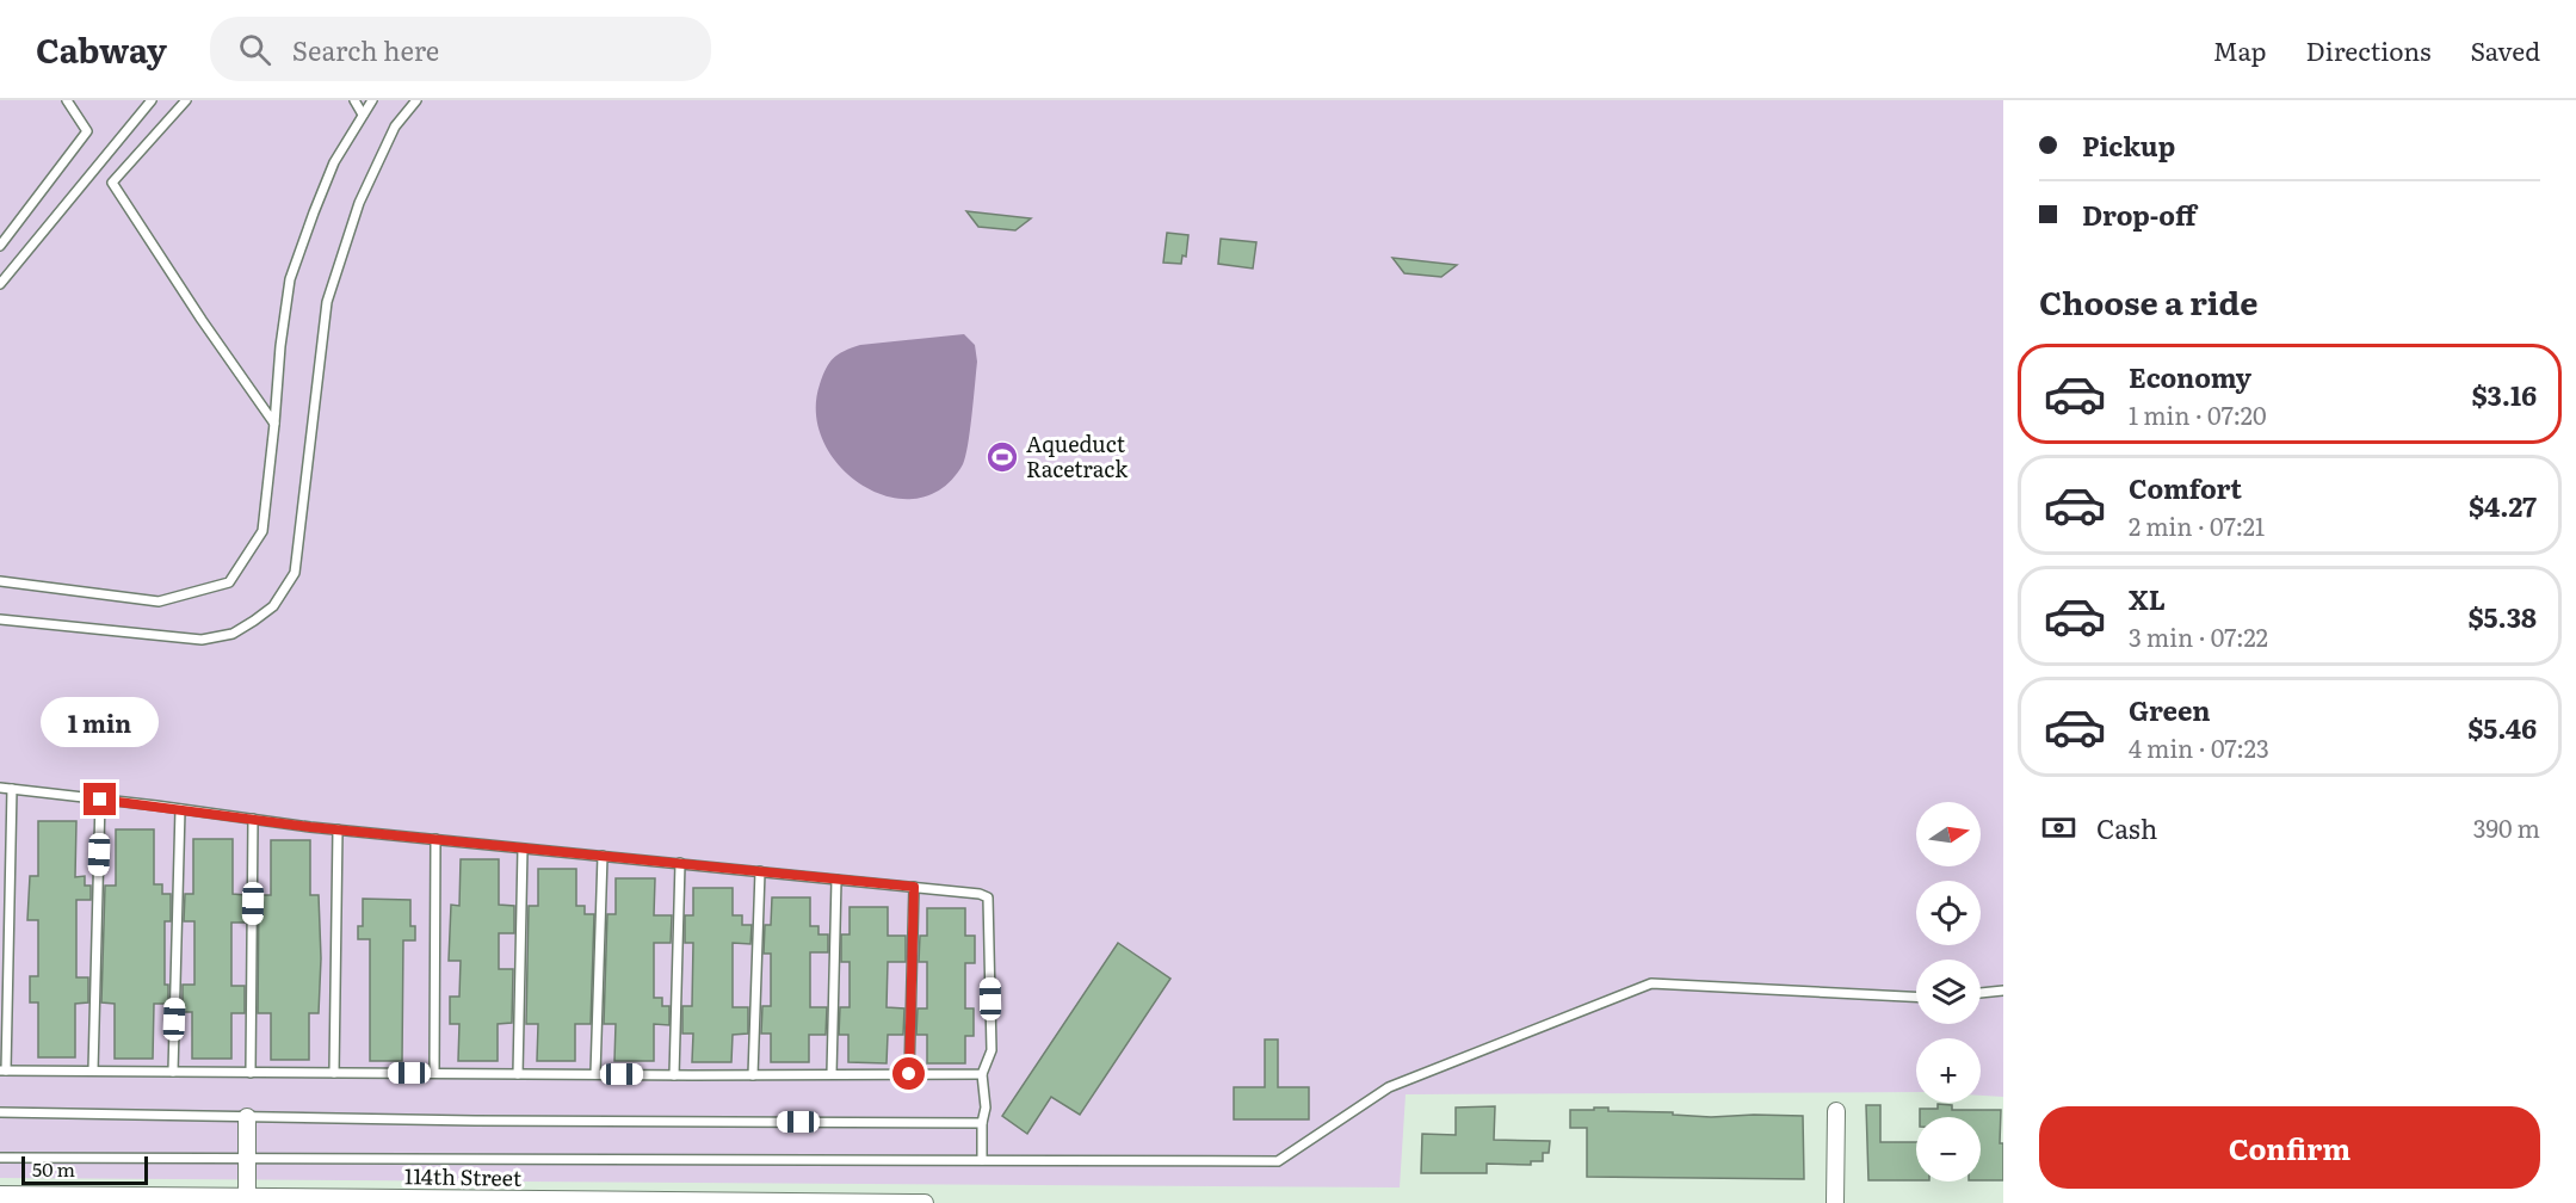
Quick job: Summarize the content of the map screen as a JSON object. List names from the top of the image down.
{
  "streets": {
    "street": ["114th Street"]
  },
  "places": {
    "sports": ["Aqueduct Racetrack"]
  },
  "scale_bar": "50 m",
  "north": "right",
  "page": {
    "header": "Cabway",
    "search": "Search here",
    "nav": ["Map", "Directions", "Saved"],
    "banner": ["Pickup", "Drop-off"],
    "heading": "Choose a ride",
    "list": [
      {
        "name": "Economy",
        "note": "1 min · 07:20",
        "value": "$3.16"
      },
      {
        "name": "Comfort",
        "note": "2 min · 07:21",
        "value": "$4.27"
      },
      {
        "name": "XL",
        "note": "3 min · 07:22",
        "value": "$5.38"
      },
      {
        "name": "Green",
        "note": "4 min · 07:23",
        "value": "$5.46"
      }
    ],
    "bubble": "1 min",
    "pay": ["Cash", "390 m"],
    "map_buttons": ["+", "−"],
    "buttons": "Confirm",
    "scale": "50 m"
  }
}
